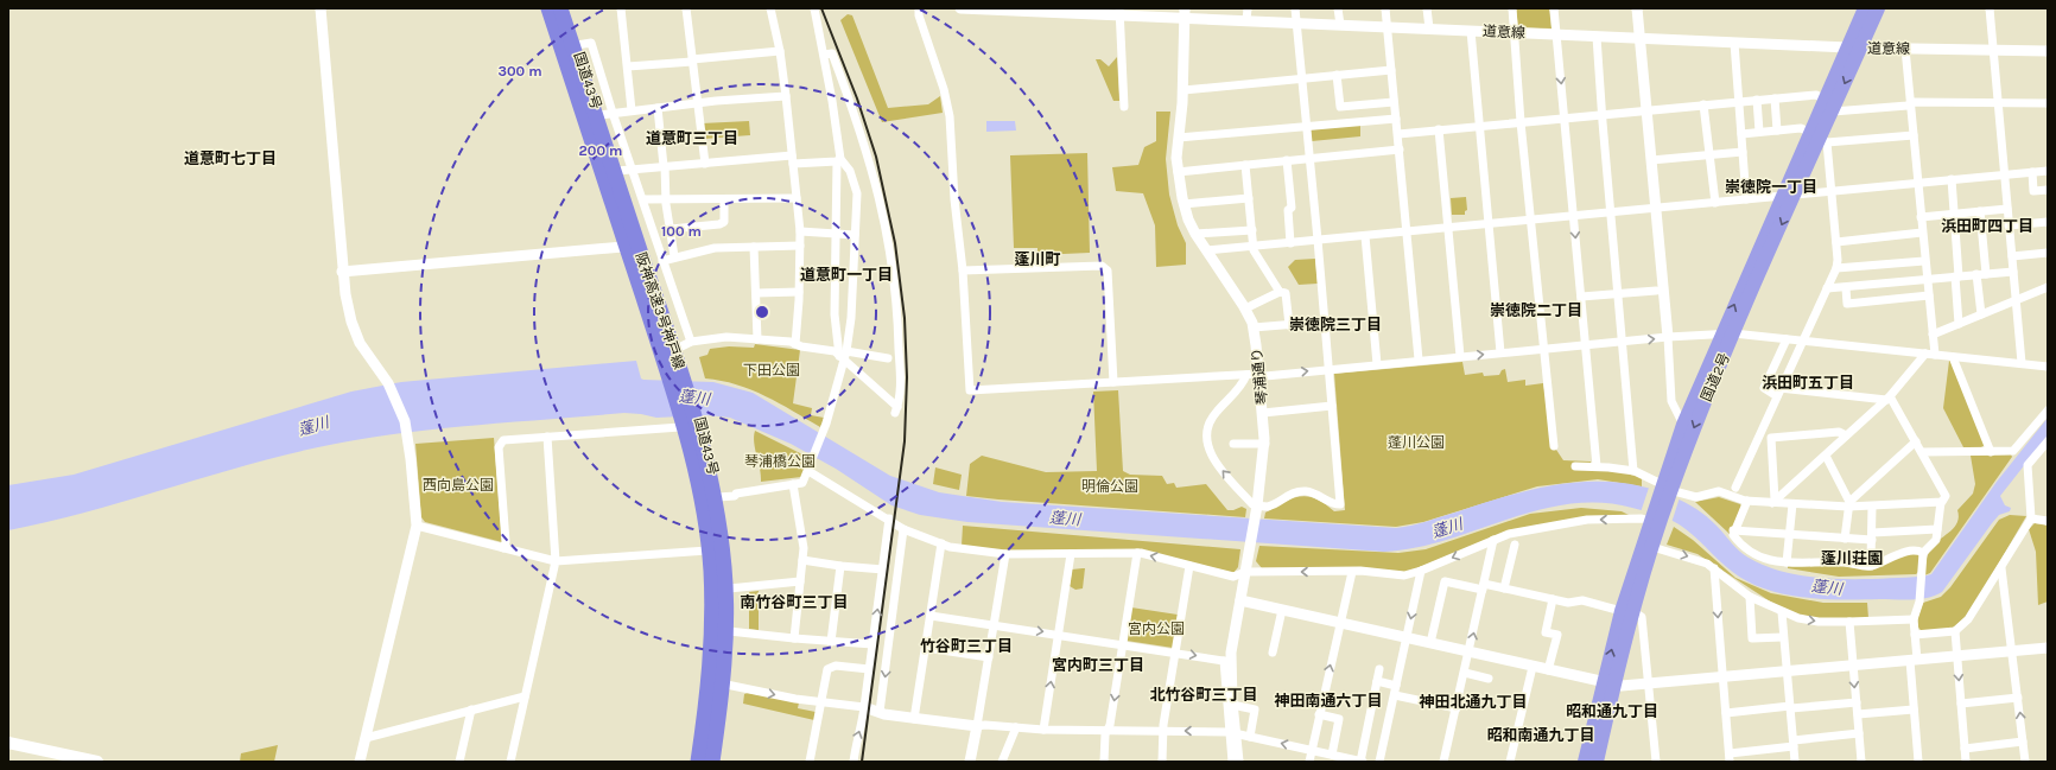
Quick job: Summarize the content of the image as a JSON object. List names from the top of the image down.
{
  "streets": {
    "highway": ["国道43号", "阪神高速3号神戸線", "国道2号"],
    "street": ["道意線", "琴浦通り"]
  },
  "crossings": [
    ["道意線", "琴浦通り"],
    ["道意線", "国道2号"],
    ["国道43号", "阪神高速3号神戸線"]
  ],
  "districts": [
    "道意町三丁目",
    "道意町七丁目",
    "崇徳院一丁目",
    "浜田町四丁目",
    "蓬川町",
    "道意町一丁目",
    "崇徳院二丁目",
    "崇徳院三丁目",
    "浜田町五丁目",
    "蓬川荘園",
    "南竹谷町三丁目",
    "竹谷町三丁目",
    "宮内町三丁目",
    "北竹谷町三丁目",
    "神田南通六丁目",
    "神田北通九丁目",
    "昭和通九丁目",
    "昭和南通九丁目"
  ],
  "water": ["蓬川"],
  "parks": [
    "下田公園",
    "蓬川公園",
    "琴浦橋公園",
    "西向島公園",
    "明倫公園",
    "宮内公園"
  ],
  "rings": ["300 m", "200 m", "100 m"]
}
